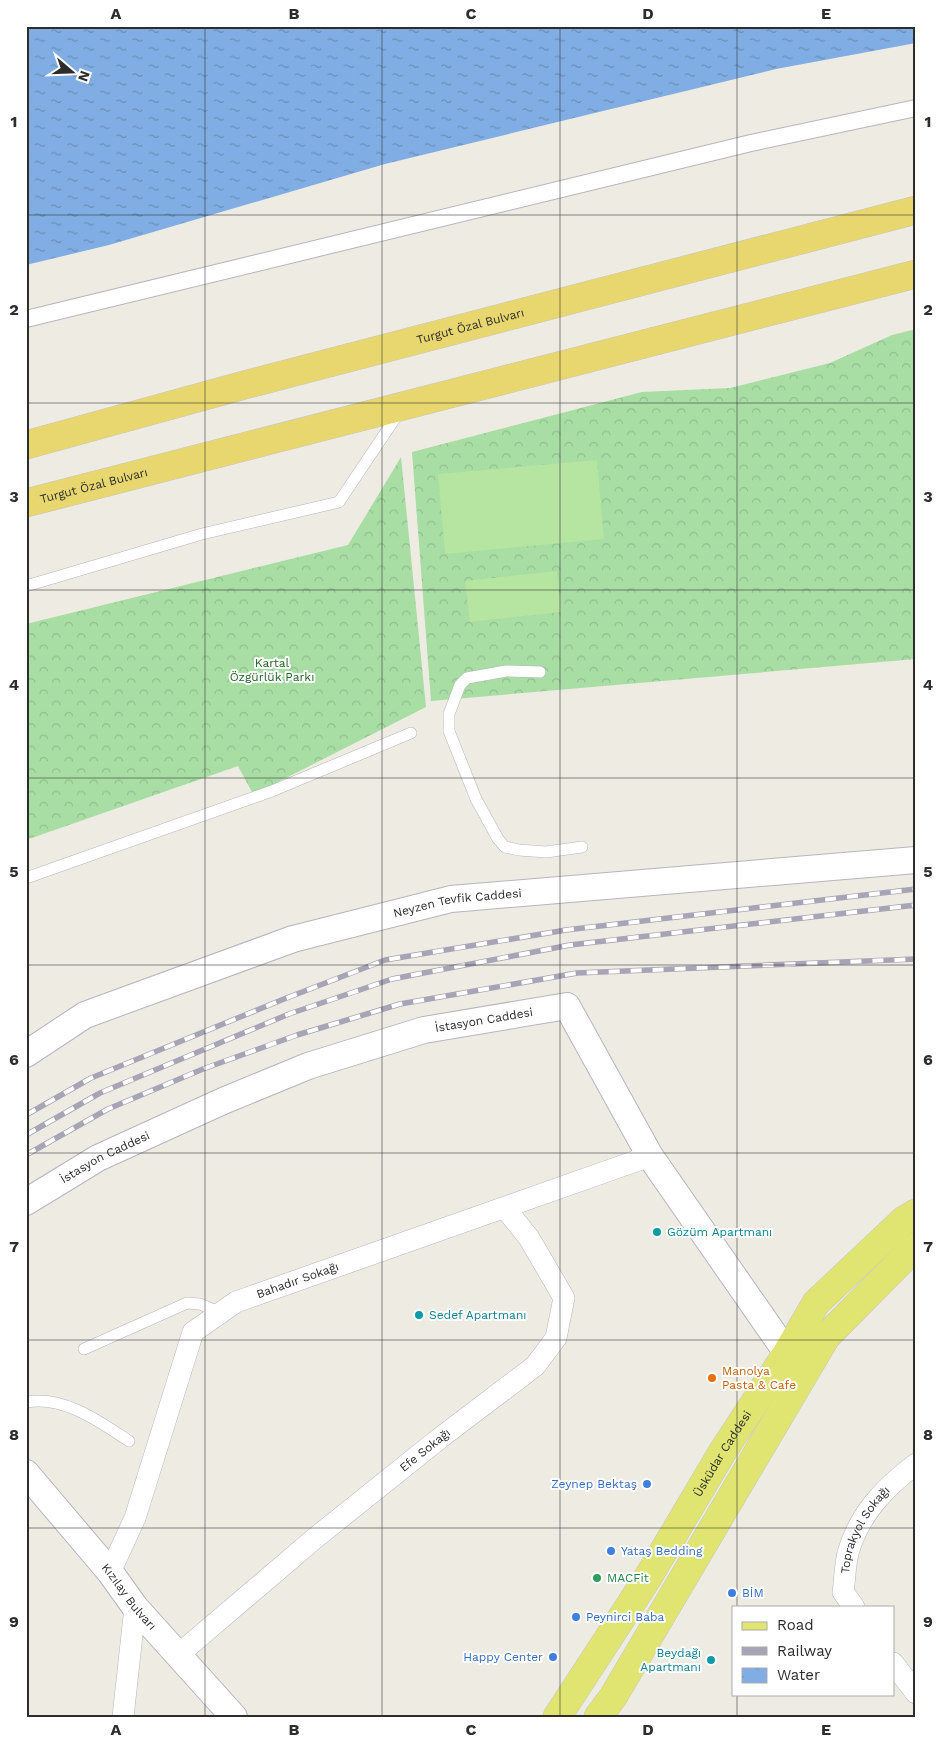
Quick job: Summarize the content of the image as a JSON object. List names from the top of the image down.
{
  "streets": {
    "highway": ["Turgut Özal Bulvarı"],
    "main road": ["Üsküdar Caddesi"],
    "street": [
      "Neyzen Tevfik Caddesi",
      "İstasyon Caddesi",
      "Bahadır Sokağı",
      "Efe Sokağı",
      "Toprakyol Sokağı",
      "Kızılay Bulvarı"
    ]
  },
  "crossings": [
    ["İstasyon Caddesi", "Bahadır Sokağı"],
    ["İstasyon Caddesi", "Üsküdar Caddesi"],
    ["Bahadır Sokağı", "Efe Sokağı"],
    ["Bahadır Sokağı", "Kızılay Bulvarı"],
    ["Efe Sokağı", "Kızılay Bulvarı"]
  ],
  "parks": ["Kartal Özgürlük Parkı"],
  "places": [
    "Gözüm Apartmanı",
    "Sedef Apartmanı",
    "Manolya Pasta & Cafe",
    "Zeynep Bektaş",
    "Yataş Bedding",
    "MACFit",
    "BİM",
    "Peynirci Baba",
    "Happy Center",
    "Beydağı Apartmanı"
  ],
  "legend": ["Road", "Railway", "Water"],
  "north": "right",
  "grid": {
    "columns": [
      "A",
      "B",
      "C",
      "D",
      "E"
    ],
    "rows": [
      "1",
      "2",
      "3",
      "4",
      "5",
      "6",
      "7",
      "8",
      "9"
    ]
  }
}
